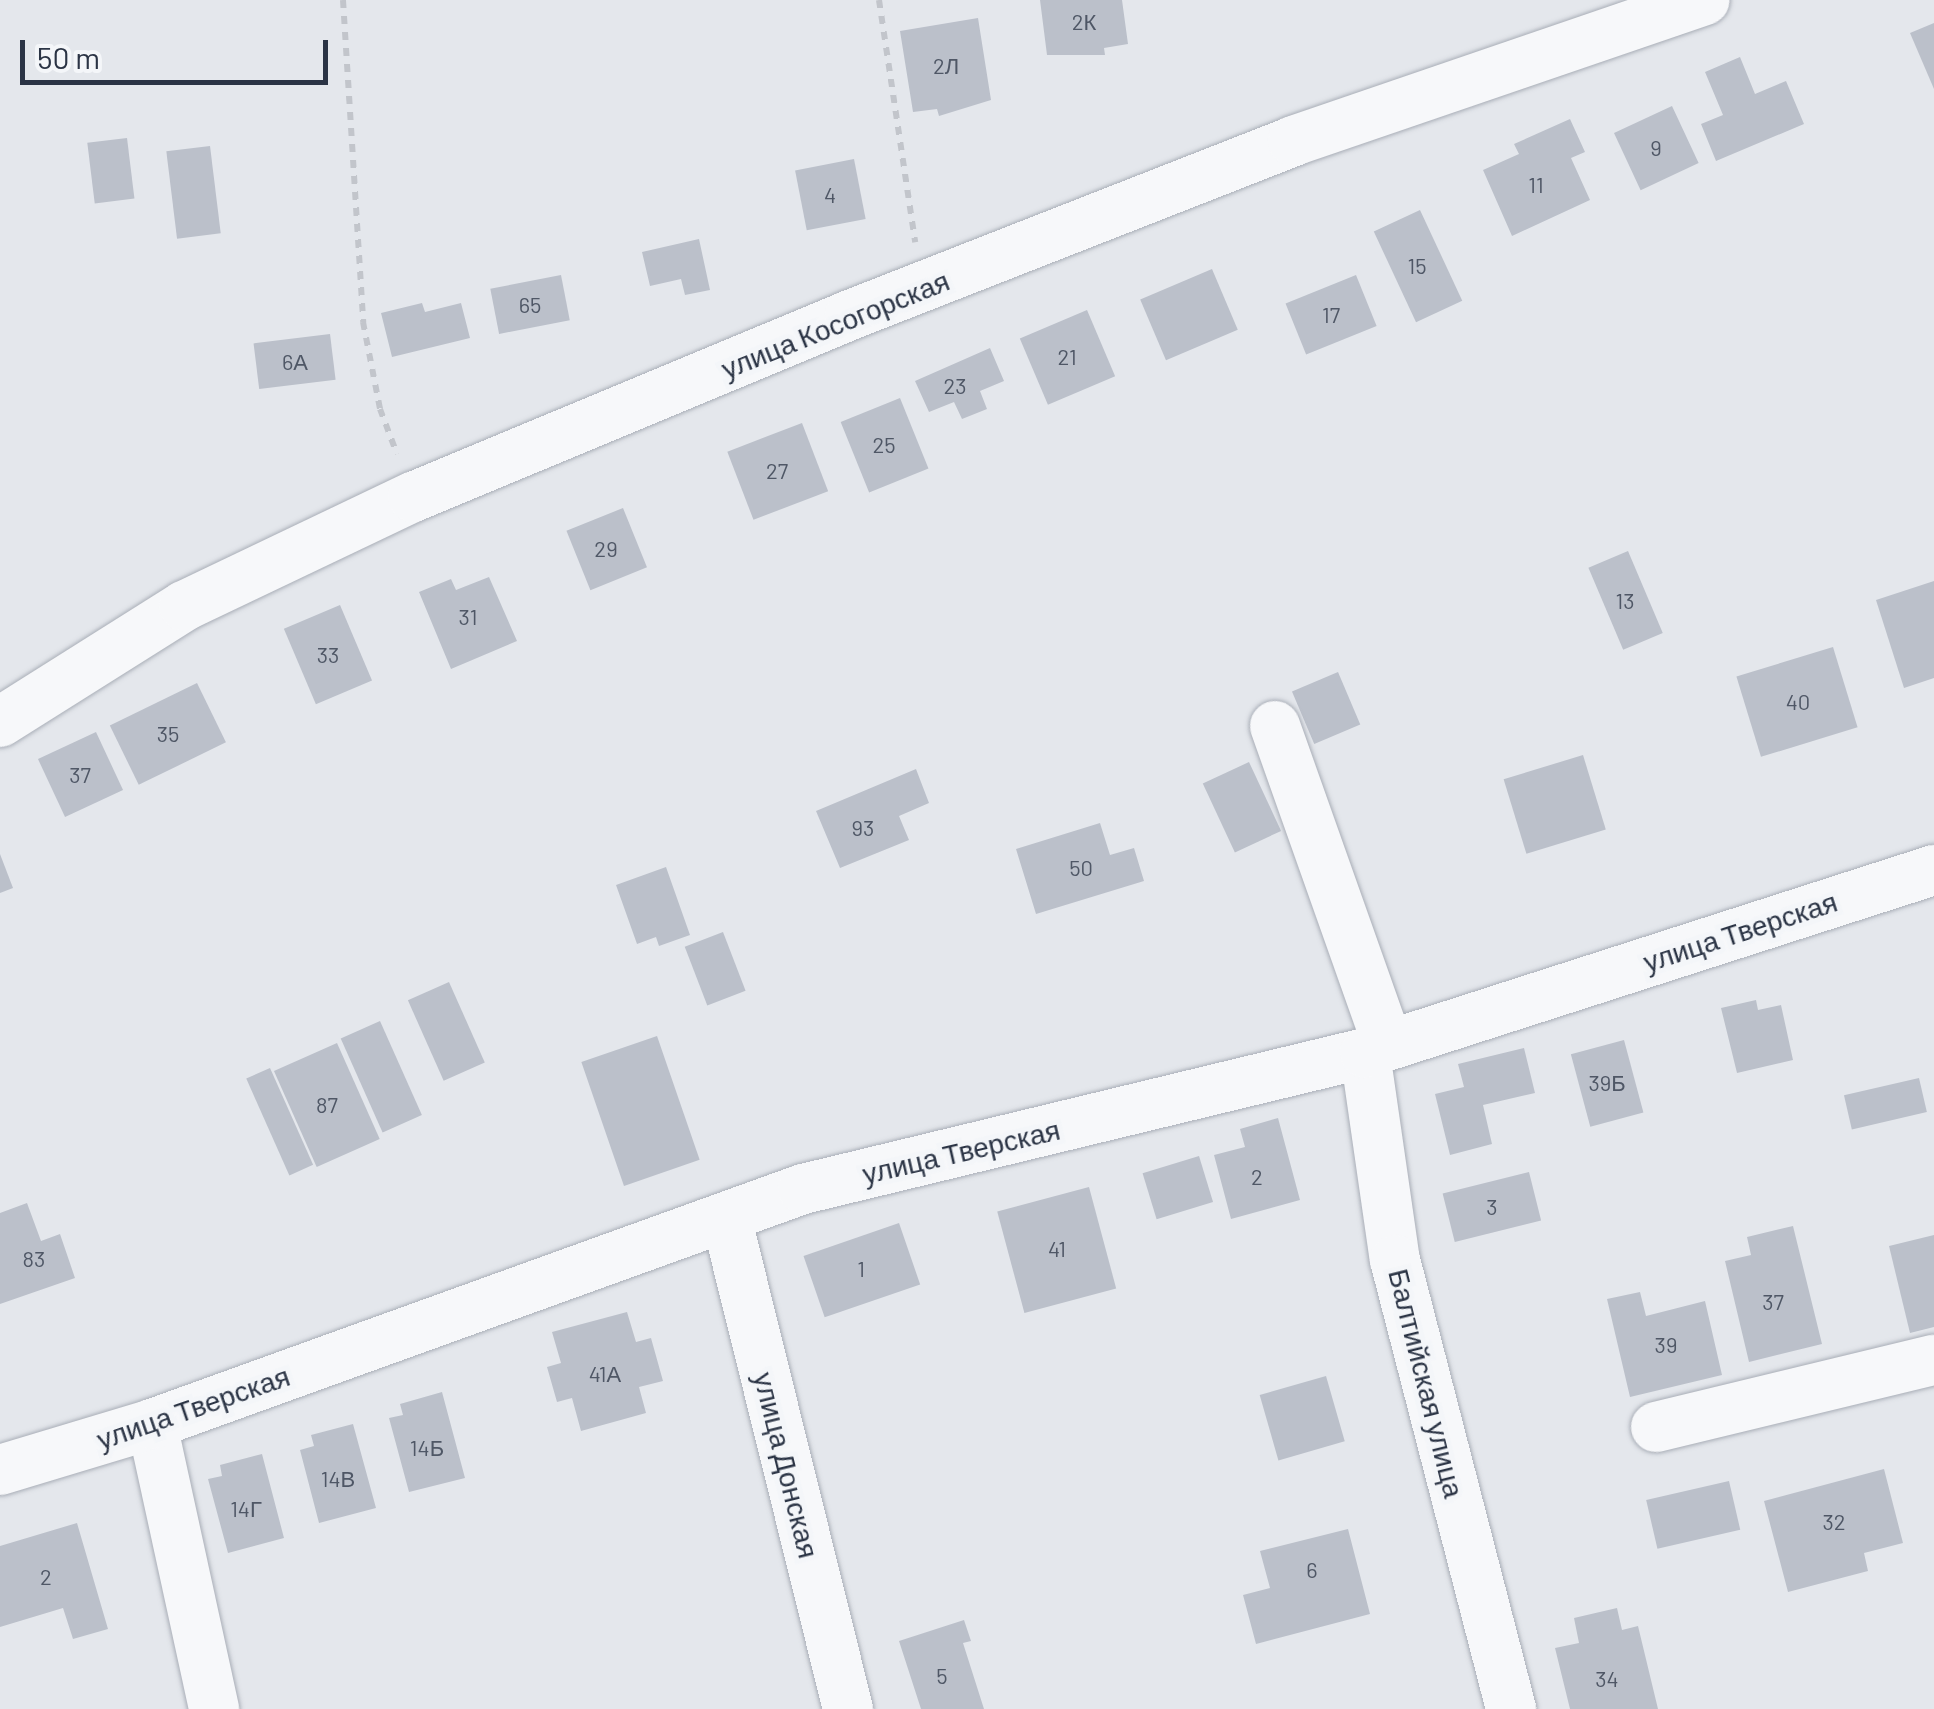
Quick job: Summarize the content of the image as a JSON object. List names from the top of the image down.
{
  "streets": {
    "street": [
      "улица Косогорская",
      "улица Тверская",
      "Балтийская улица",
      "улица Донская"
    ]
  },
  "crossings": [
    ["улица Тверская", "Балтийская улица"],
    ["улица Тверская", "улица Донская"]
  ],
  "house_numbers": [
    "2К",
    "2Л",
    "9",
    "11",
    "4",
    "15",
    "65",
    "17",
    "21",
    "6А",
    "23",
    "25",
    "27",
    "29",
    "13",
    "31",
    "33",
    "40",
    "35",
    "37",
    "93",
    "50",
    "39Б",
    "87",
    "2",
    "3",
    "41",
    "83",
    "1",
    "37",
    "39",
    "41А",
    "14Б",
    "14В",
    "14Г",
    "32",
    "6",
    "2",
    "5",
    "34"
  ],
  "scale_bar": "50 m"
}
